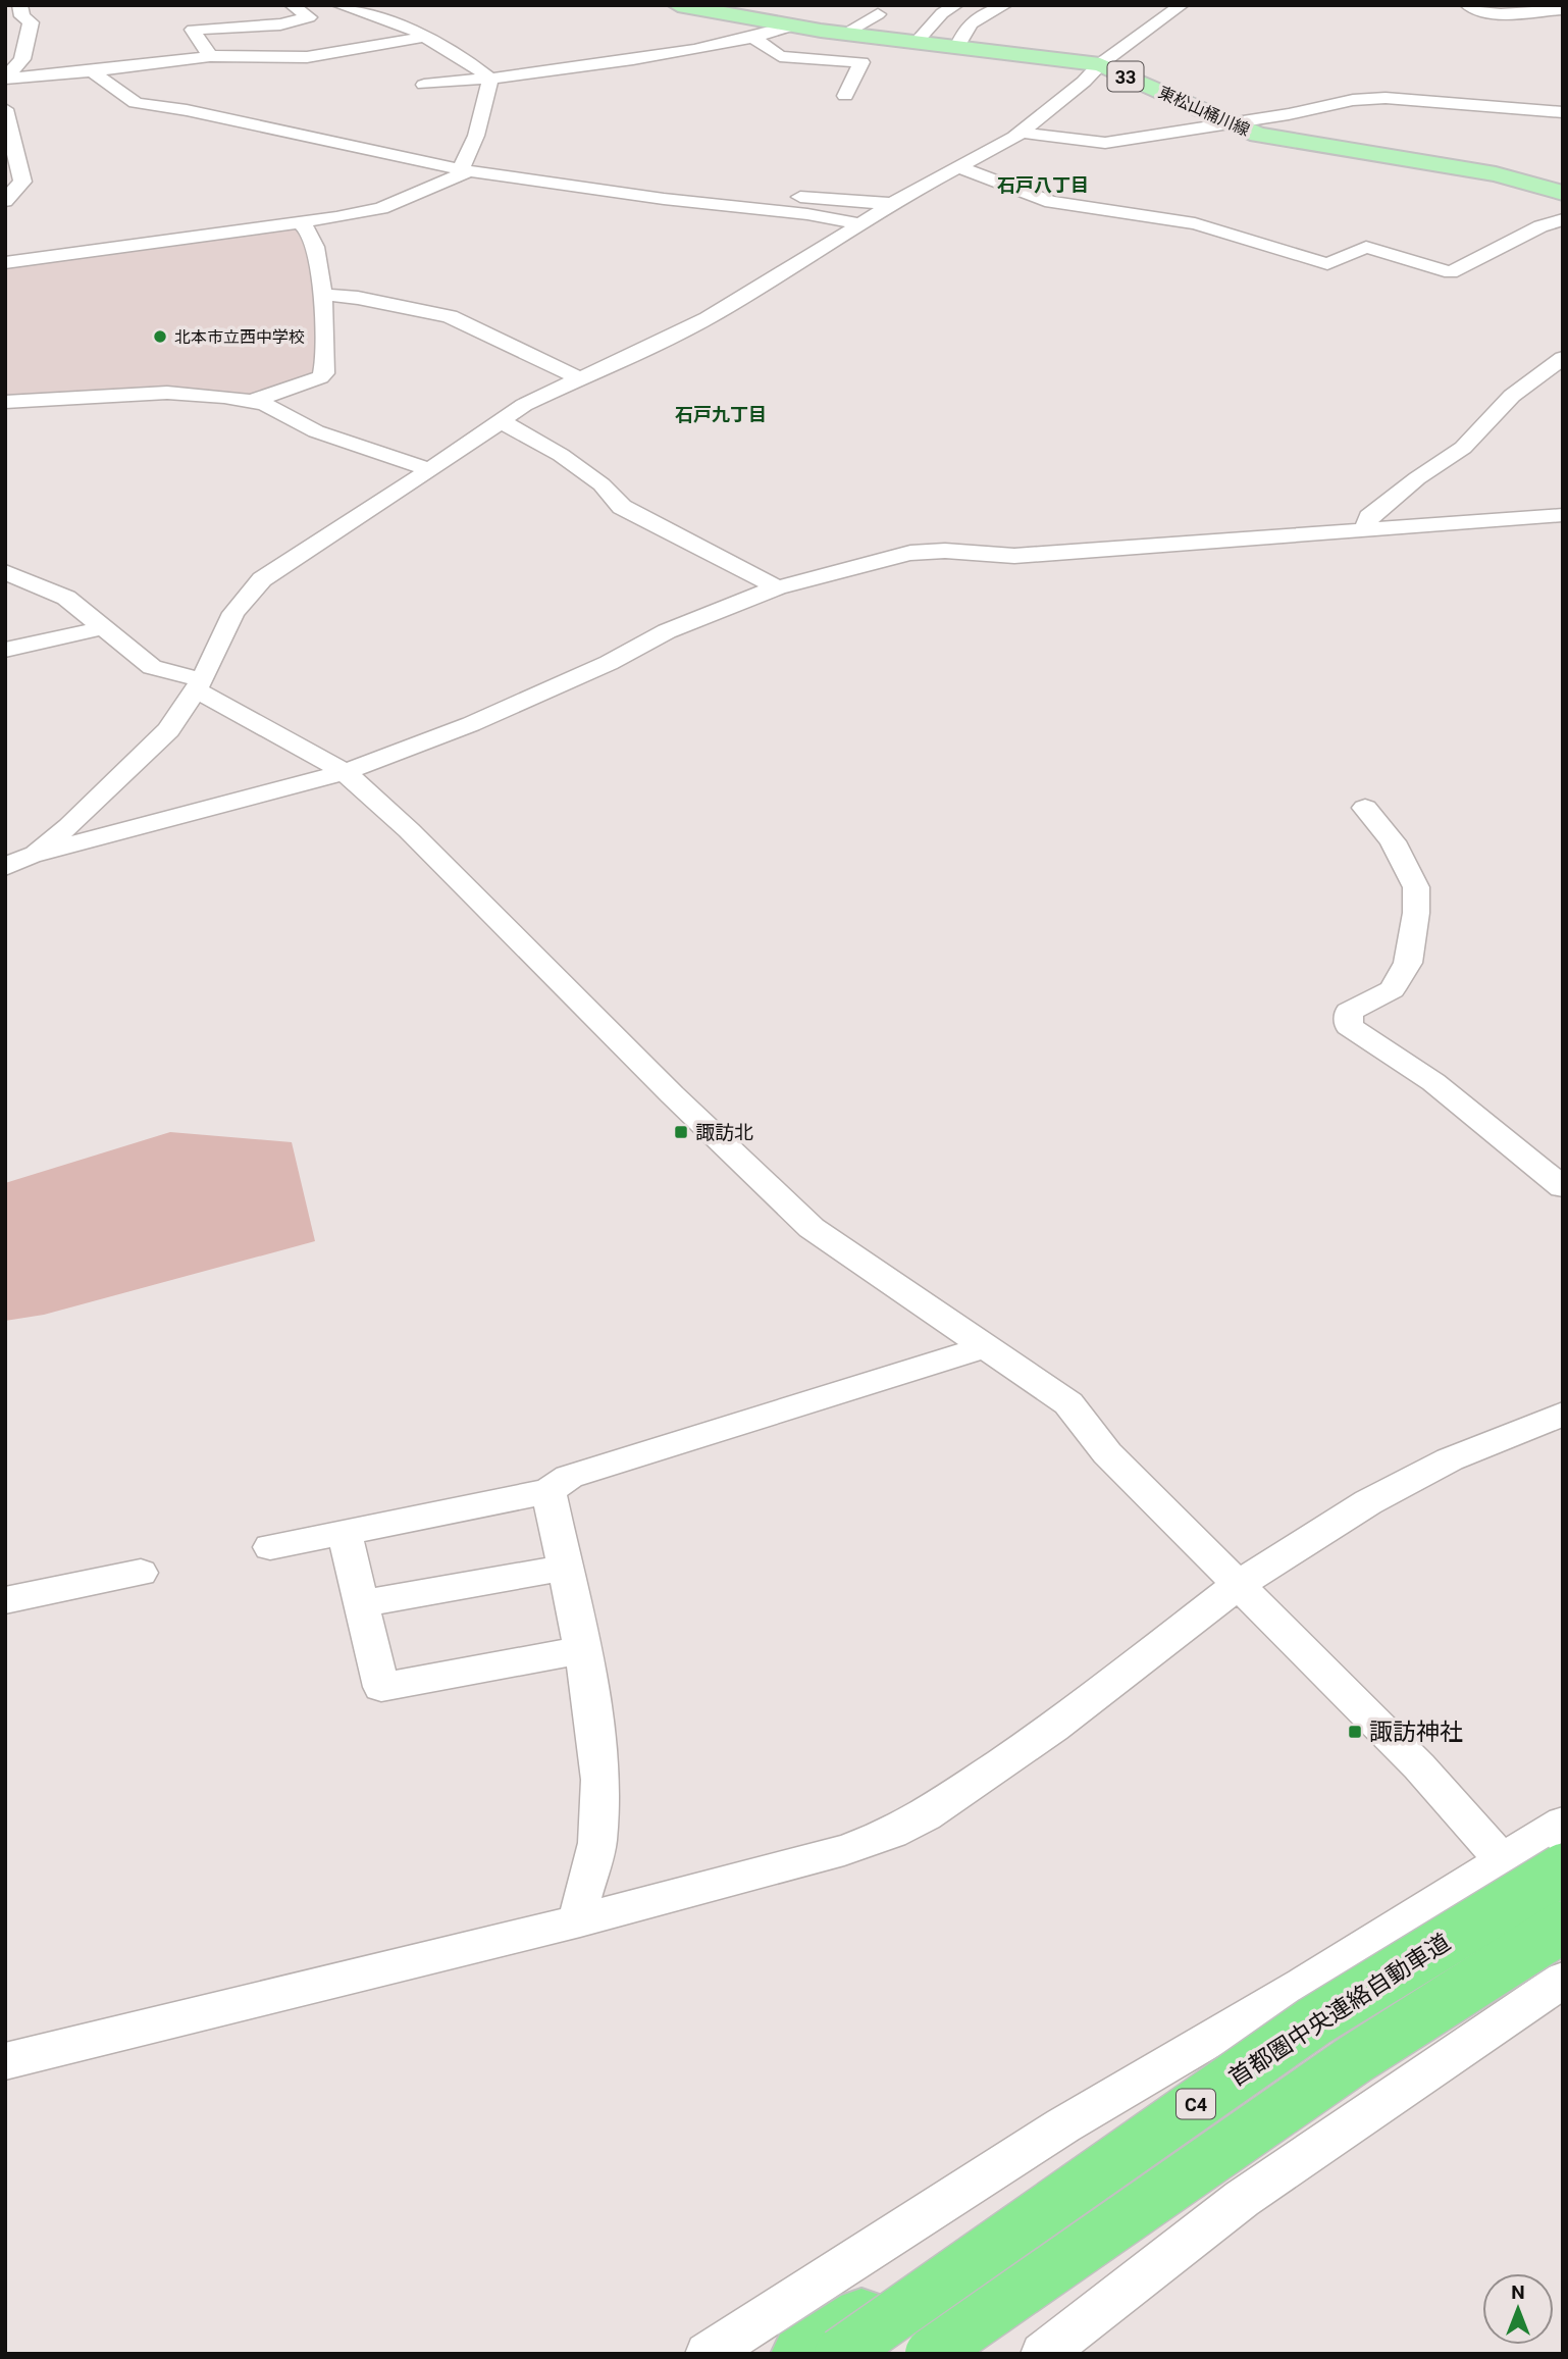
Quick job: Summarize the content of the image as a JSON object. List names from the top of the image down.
{
  "streets": {
    "highway": ["首都圏中央連絡自動車道", "C4"],
    "main road": ["33", "東松山桶川線"]
  },
  "districts": ["石戸八丁目", "石戸九丁目"],
  "places": {
    "other": ["北本市立西中学校"],
    "transit": ["諏訪北", "諏訪神社"]
  },
  "north": "top"
}
